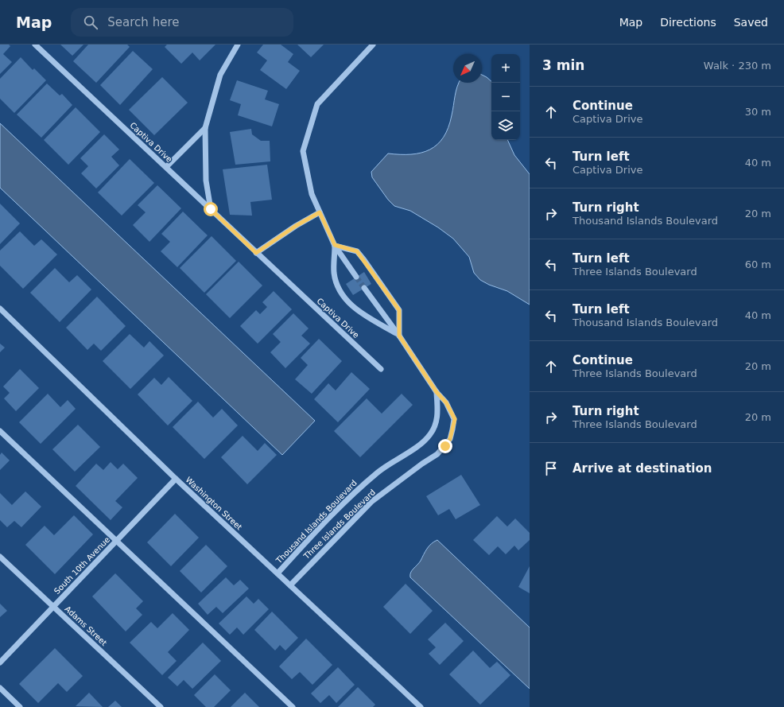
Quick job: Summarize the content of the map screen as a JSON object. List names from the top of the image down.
{
  "streets": {
    "street": [
      "Captiva Drive",
      "Washington Street",
      "Thousand Islands Boulevard",
      "Three Islands Boulevard",
      "South 10th Avenue",
      "Adams Street"
    ]
  },
  "crossings": [
    ["Washington Street", "Thousand Islands Boulevard"],
    ["Washington Street", "Three Islands Boulevard"],
    ["Washington Street", "South 10th Avenue"],
    ["Thousand Islands Boulevard", "Three Islands Boulevard"],
    ["South 10th Avenue", "Adams Street"]
  ],
  "north": "bottom left",
  "page": {
    "header": "Map",
    "search": "Search here",
    "nav": ["Map", "Directions", "Saved"],
    "heading": ["3 min", "Walk · 230 m"],
    "map_buttons": ["+", "−"],
    "list": [
      ["Continue", "Captiva Drive", "30 m"],
      ["Turn left", "Captiva Drive", "40 m"],
      ["Turn right", "Thousand Islands Boulevard", "20 m"],
      ["Turn left", "Three Islands Boulevard", "60 m"],
      ["Turn left", "Thousand Islands Boulevard", "40 m"],
      ["Continue", "Three Islands Boulevard", "20 m"],
      ["Turn right", "Three Islands Boulevard", "20 m"],
      "Arrive at destination"
    ]
  }
}
